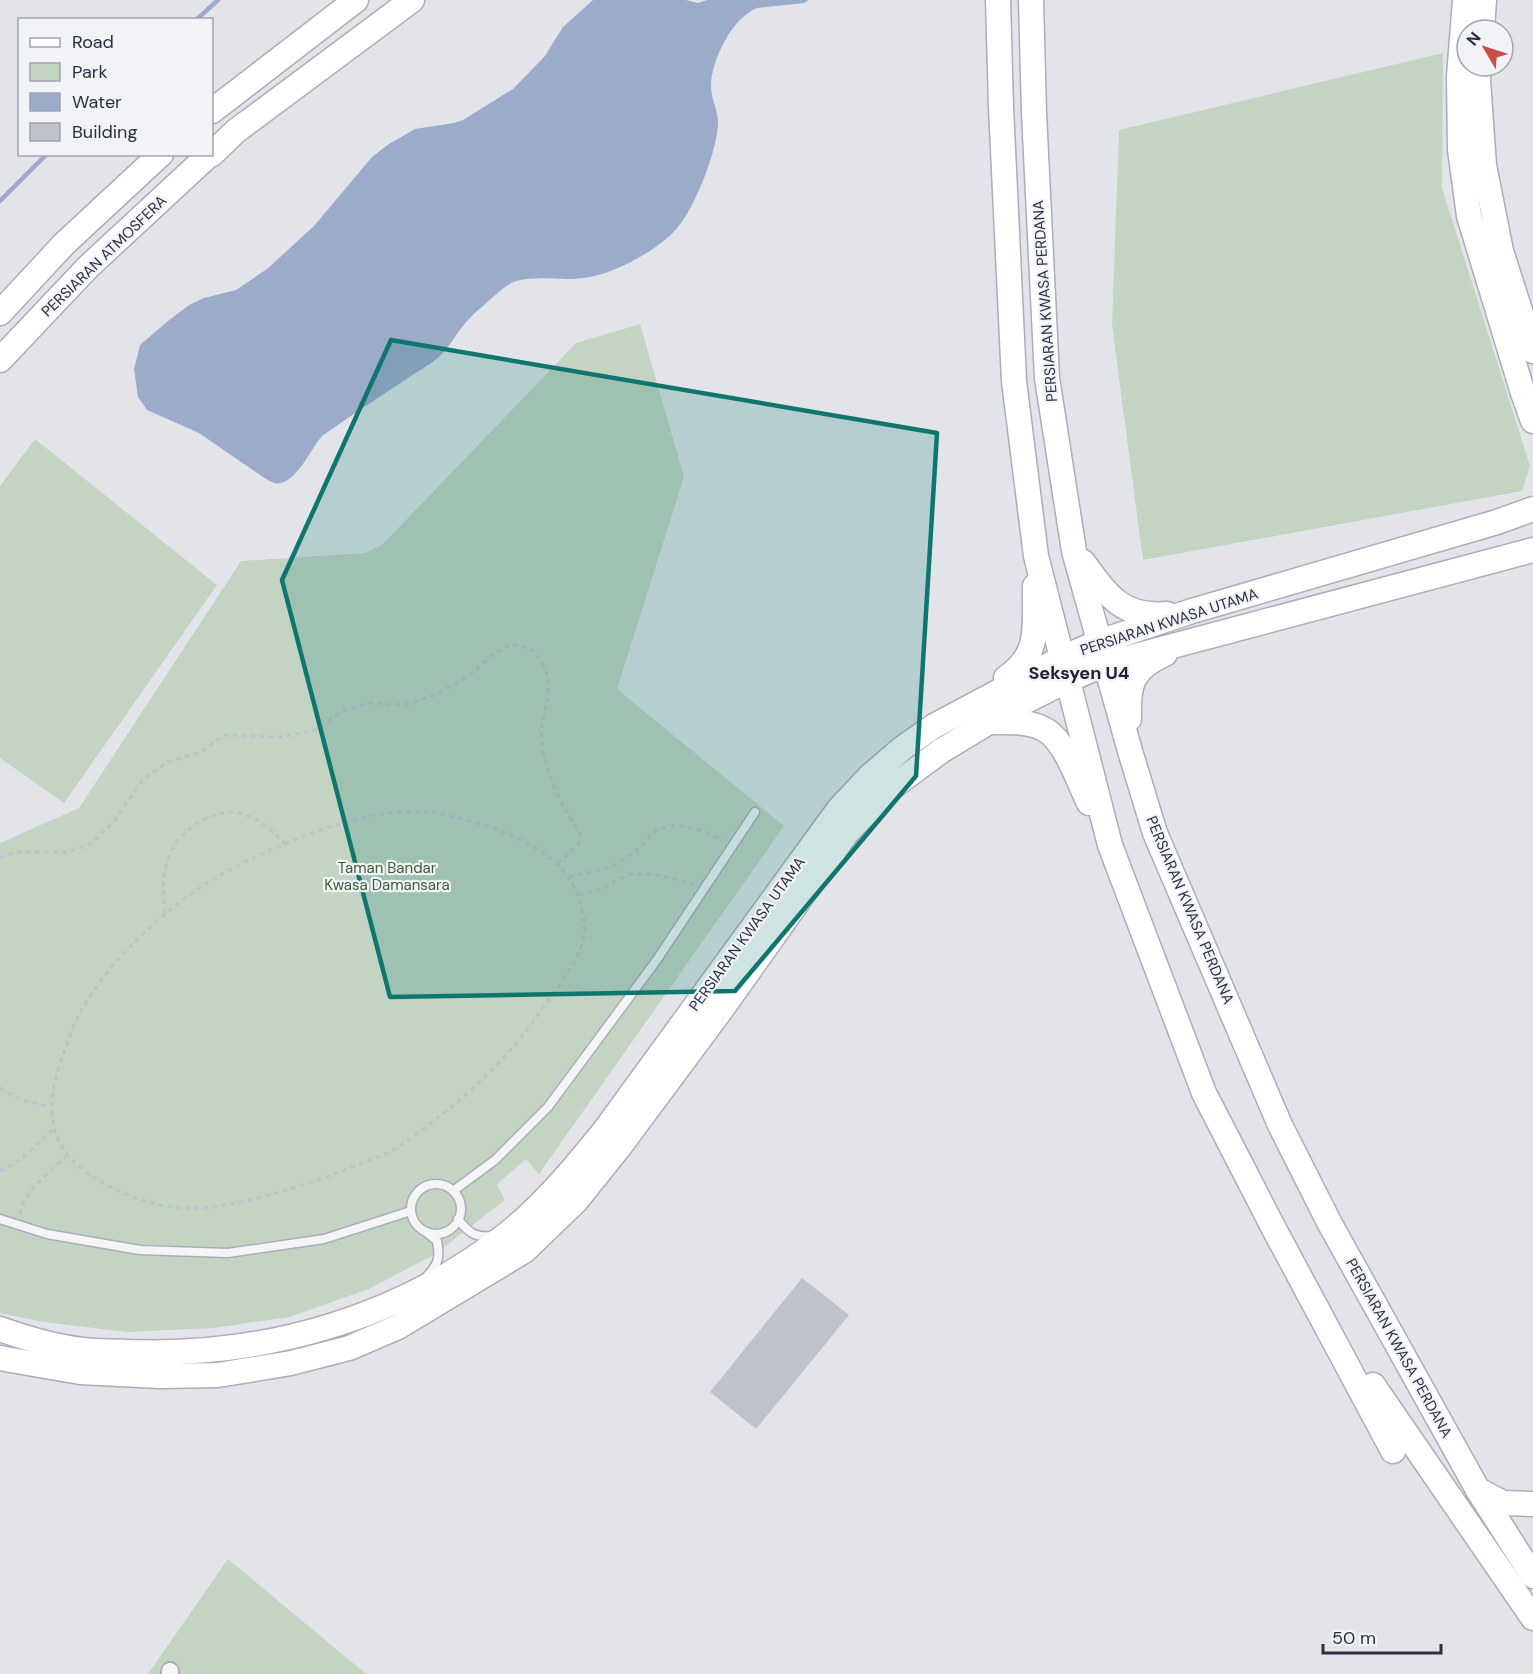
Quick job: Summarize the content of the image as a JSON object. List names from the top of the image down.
{
  "streets": {
    "main road": ["PERSIARAN ATMOSFERA", "PERSIARAN KWASA PERDANA", "PERSIARAN KWASA UTAMA"]
  },
  "crossings": [
    ["PERSIARAN KWASA PERDANA", "PERSIARAN KWASA UTAMA"]
  ],
  "districts": ["Seksyen U4"],
  "parks": ["Taman Bandar Kwasa Damansara"],
  "legend": [
    "Road",
    "Park",
    "Water",
    "Building"
  ],
  "scale_bar": "50 m",
  "north": "top left"
}
